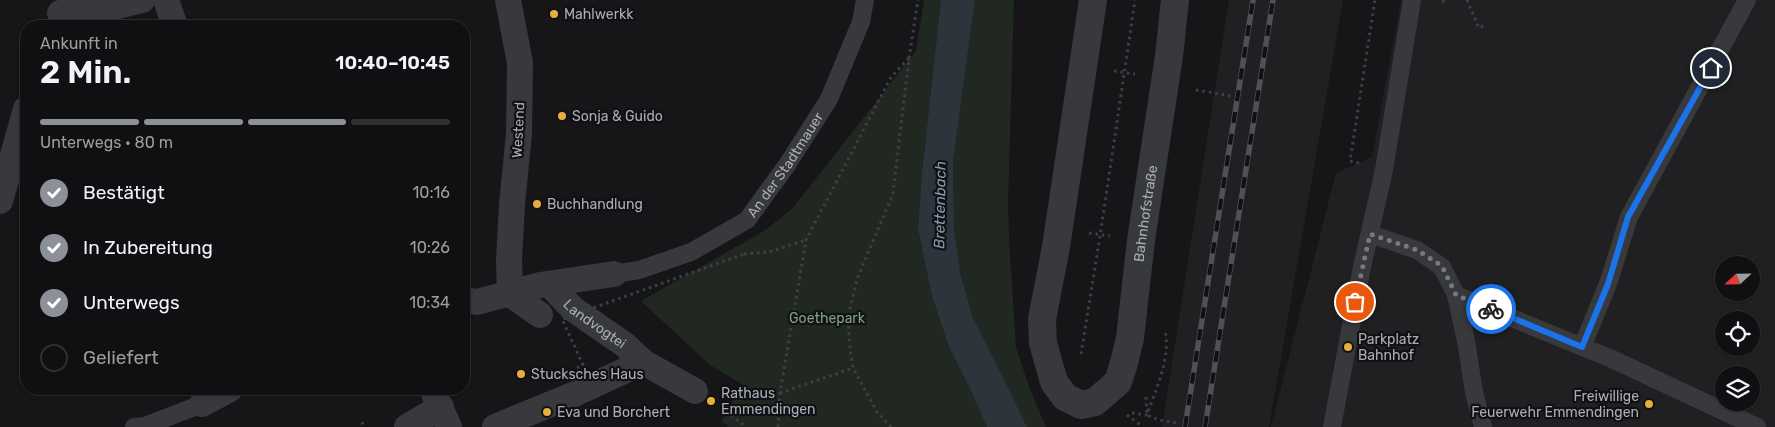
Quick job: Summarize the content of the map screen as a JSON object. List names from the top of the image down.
{
  "streets": {
    "street": ["Westend", "Bahnhofstraße", "Landvogtei"],
    "lane": ["An der Stadtmauer"]
  },
  "crossings": [
    ["Westend", "Landvogtei"],
    ["An der Stadtmauer", "Landvogtei"]
  ],
  "water": ["Brettenbach"],
  "parks": ["Goethepark"],
  "places": [
    "Mahlwerkk",
    "Sonja & Guido",
    "Buchhandlung",
    "Parkplatz Bahnhof",
    "Stucksches Haus",
    "Rathaus Emmendingen",
    "Freiwillige Feuerwehr Emmendingen",
    "Eva und Borchert"
  ],
  "north": "left",
  "page": {
    "heading": ["2 Min.", "Ankunft in", "10:40–10:45"],
    "bar": "Unterwegs · 80 m",
    "list": [
      ["Bestätigt", "10:16"],
      ["In Zubereitung", "10:26"],
      ["Unterwegs", "10:34"],
      "Geliefert"
    ]
  }
}
